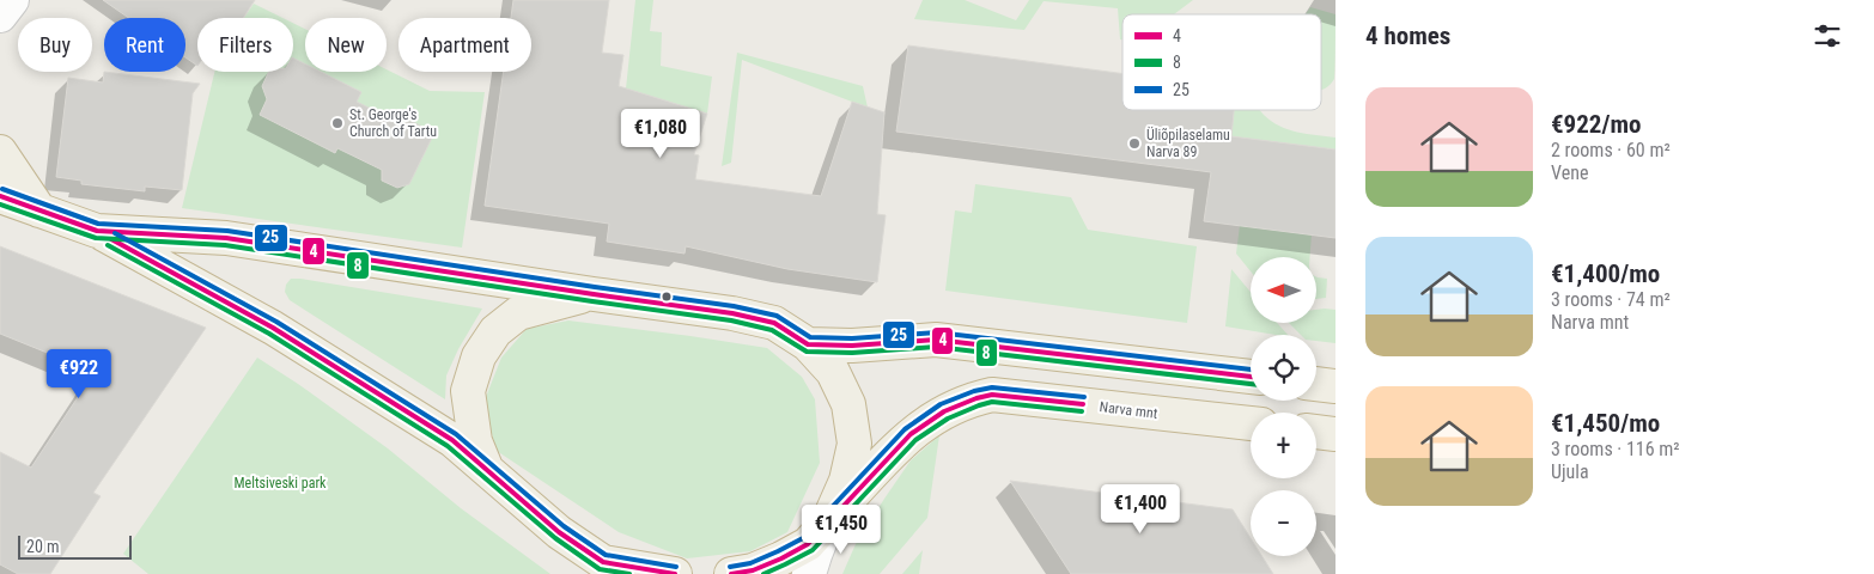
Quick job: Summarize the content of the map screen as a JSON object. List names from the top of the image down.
{
  "streets": {
    "highway": ["Narva mnt"]
  },
  "parks": ["Meltsiveski park"],
  "places": ["St. George's Church of Tartu", "Üliõpilaselamu Narva 89"],
  "lines": ["transit line 25", "transit line 4", "transit line 8"],
  "legend": ["4", "8", "25"],
  "scale_bar": "20 m",
  "north": "left",
  "page": {
    "heading": "4 homes",
    "chip": [
      "Buy",
      "Rent",
      "Filters",
      "New",
      "Apartment"
    ],
    "list": [
      {
        "name": "€922/mo",
        "note": "2 rooms · 60 m² · Vene"
      },
      {
        "name": "€1,400/mo",
        "note": "3 rooms · 74 m² · Narva mnt"
      },
      {
        "name": "€1,450/mo",
        "note": "3 rooms · 116 m² · Ujula"
      }
    ],
    "price": [
      "€1,080",
      "€922",
      "€1,400",
      "€1,450"
    ],
    "map_buttons": ["+", "−"],
    "scale": "20 m"
  }
}
